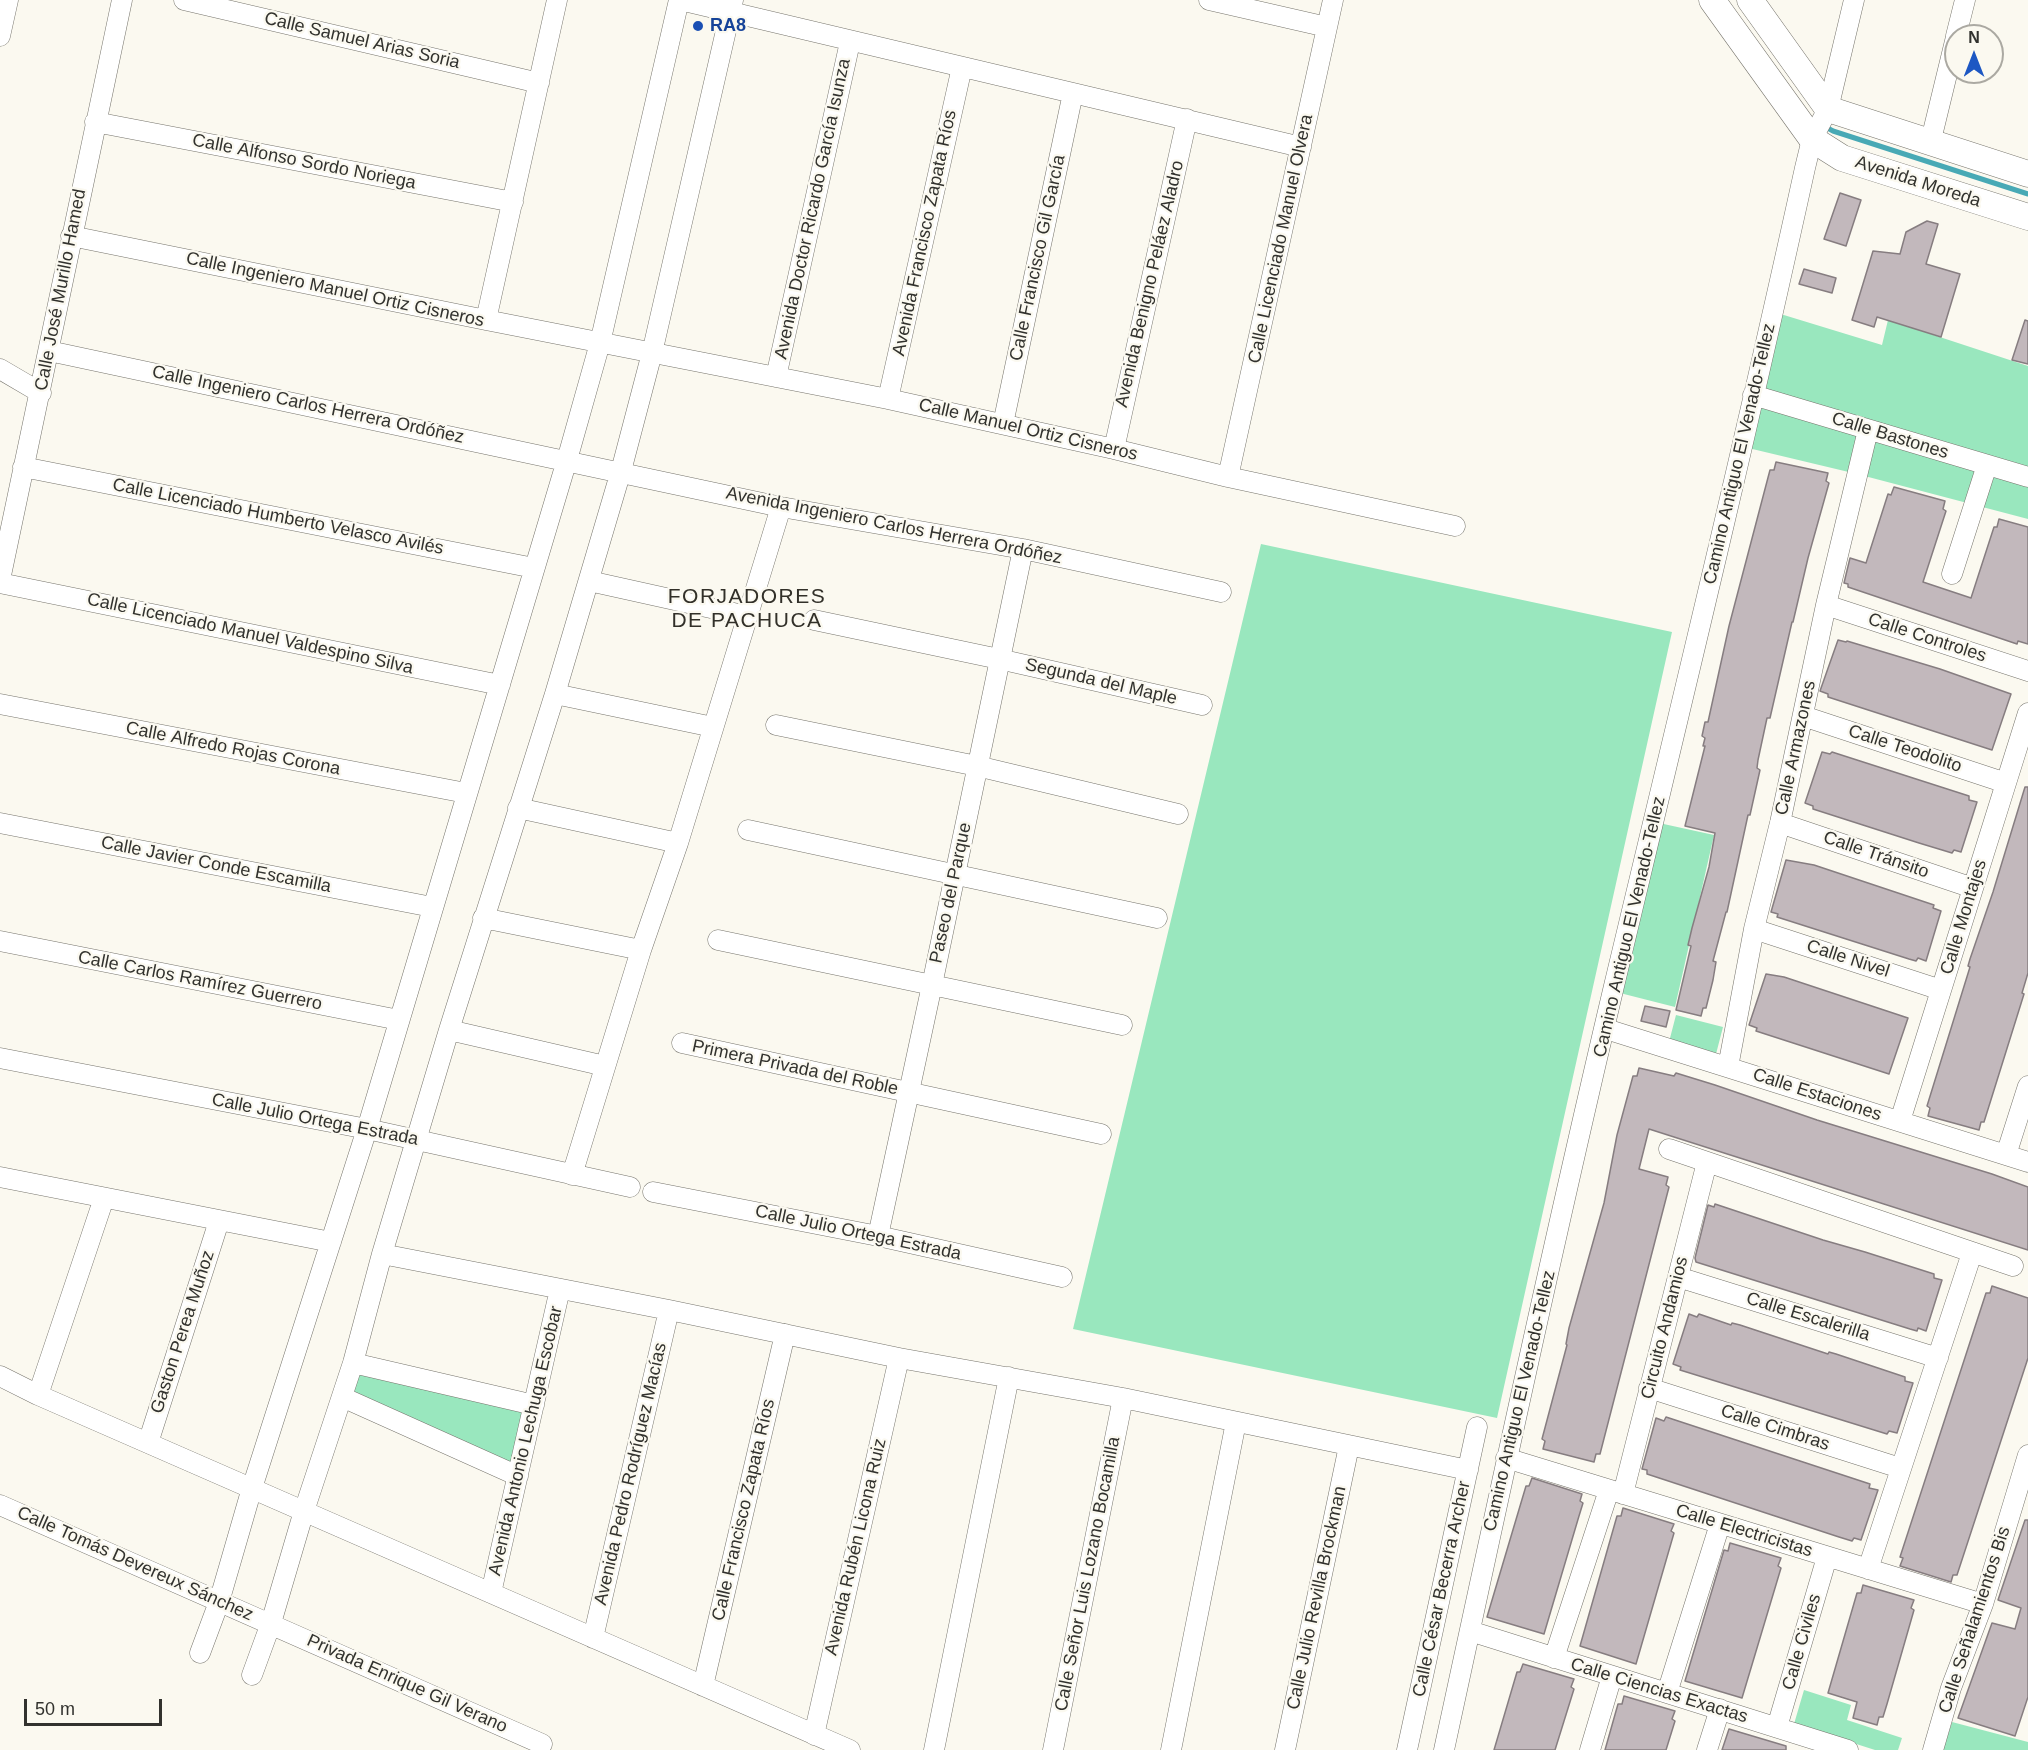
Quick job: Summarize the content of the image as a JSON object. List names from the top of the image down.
{
  "streets": {
    "main road": ["Avenida Moreda"],
    "street": [
      "Calle Samuel Arias Soria",
      "Calle Alfonso Sordo Noriega",
      "Avenida Doctor Ricardo García Isunza",
      "Avenida Francisco Zapata Ríos",
      "Calle Licenciado Manuel Olvera",
      "Calle Francisco Gil García",
      "Avenida Benigno Peláez Aladro",
      "Calle José Murillo Hamed",
      "Calle Ingeniero Manuel Ortiz Cisneros",
      "Calle Ingeniero Carlos Herrera Ordóñez",
      "Calle Manuel Ortiz Cisneros",
      "Calle Bastones",
      "Camino Antiguo El Venado-Tellez",
      "Calle Licenciado Humberto Velasco Avilés",
      "Avenida Ingeniero Carlos Herrera Ordóñez",
      "Calle Licenciado Manuel Valdespino Silva",
      "Calle Controles",
      "Segunda del Maple",
      "Calle Armazones",
      "Calle Alfredo Rojas Corona",
      "Calle Teodolito",
      "Calle Tránsito",
      "Calle Javier Conde Escamilla",
      "Paseo del Parque",
      "Calle Montajes",
      "Calle Nivel",
      "Calle Carlos Ramírez Guerrero",
      "Primera Privada del Roble",
      "Calle Estaciones",
      "Calle Julio Ortega Estrada",
      "Calle Escalerilla",
      "Circuito Andamios",
      "Gaston Perea Muñoz",
      "Calle Cimbras",
      "Avenida Antonio Lechuga Escobar",
      "Avenida Pedro Rodríguez Macías",
      "Calle Francisco Zapata Ríos",
      "Calle Electricistas",
      "Avenida Rubén Licona Ruiz",
      "Calle Tomás Devereux Sánchez",
      "Calle Señor Luis Lozano Bocamilla",
      "Calle César Becerra Archer",
      "Calle Julio Revilla Brockman",
      "Calle Señalamientos Bis",
      "Calle Civiles",
      "Privada Enrique Gil Verano",
      "Calle Ciencias Exactas"
    ]
  },
  "crossings": [
    ["Calle Alfonso Sordo Noriega", "Calle José Murillo Hamed"],
    ["Avenida Moreda", "Camino Antiguo El Venado-Tellez"],
    ["Avenida Doctor Ricardo García Isunza", "Calle Manuel Ortiz Cisneros"],
    ["Avenida Francisco Zapata Ríos", "Calle Manuel Ortiz Cisneros"],
    ["Calle Licenciado Manuel Olvera", "Calle Manuel Ortiz Cisneros"],
    ["Calle Francisco Gil García", "Calle Manuel Ortiz Cisneros"],
    ["Avenida Benigno Peláez Aladro", "Calle Manuel Ortiz Cisneros"],
    ["Calle José Murillo Hamed", "Calle Ingeniero Manuel Ortiz Cisneros"],
    ["Calle José Murillo Hamed", "Calle Ingeniero Carlos Herrera Ordóñez"],
    ["Calle José Murillo Hamed", "Calle Licenciado Humberto Velasco Avilés"],
    ["Calle José Murillo Hamed", "Calle Licenciado Manuel Valdespino Silva"],
    ["Calle Ingeniero Manuel Ortiz Cisneros", "Calle Manuel Ortiz Cisneros"],
    ["Calle Ingeniero Carlos Herrera Ordóñez", "Avenida Ingeniero Carlos Herrera Ordóñez"],
    ["Calle Bastones", "Camino Antiguo El Venado-Tellez"],
    ["Calle Bastones", "Calle Armazones"],
    ["Camino Antiguo El Venado-Tellez", "Calle Estaciones"],
    ["Camino Antiguo El Venado-Tellez", "Calle Electricistas"],
    ["Camino Antiguo El Venado-Tellez", "Calle Ciencias Exactas"],
    ["Avenida Ingeniero Carlos Herrera Ordóñez", "Paseo del Parque"],
    ["Calle Controles", "Calle Armazones"],
    ["Segunda del Maple", "Paseo del Parque"],
    ["Calle Armazones", "Calle Teodolito"],
    ["Calle Armazones", "Calle Tránsito"],
    ["Calle Armazones", "Calle Nivel"],
    ["Calle Armazones", "Calle Estaciones"],
    ["Calle Teodolito", "Calle Montajes"],
    ["Calle Tránsito", "Calle Montajes"],
    ["Paseo del Parque", "Primera Privada del Roble"],
    ["Paseo del Parque", "Calle Julio Ortega Estrada"],
    ["Calle Montajes", "Calle Nivel"],
    ["Calle Montajes", "Calle Estaciones"],
    ["Calle Escalerilla", "Circuito Andamios"],
    ["Circuito Andamios", "Calle Cimbras"],
    ["Circuito Andamios", "Calle Electricistas"],
    ["Circuito Andamios", "Calle Ciencias Exactas"],
    ["Calle Electricistas", "Calle Señalamientos Bis"],
    ["Calle Electricistas", "Calle Civiles"],
    ["Calle Tomás Devereux Sánchez", "Privada Enrique Gil Verano"],
    ["Calle Civiles", "Calle Ciencias Exactas"]
  ],
  "districts": ["FORJADORES DE PACHUCA"],
  "places": ["RA8"],
  "scale_bar": "50 m",
  "north": "top"
}
